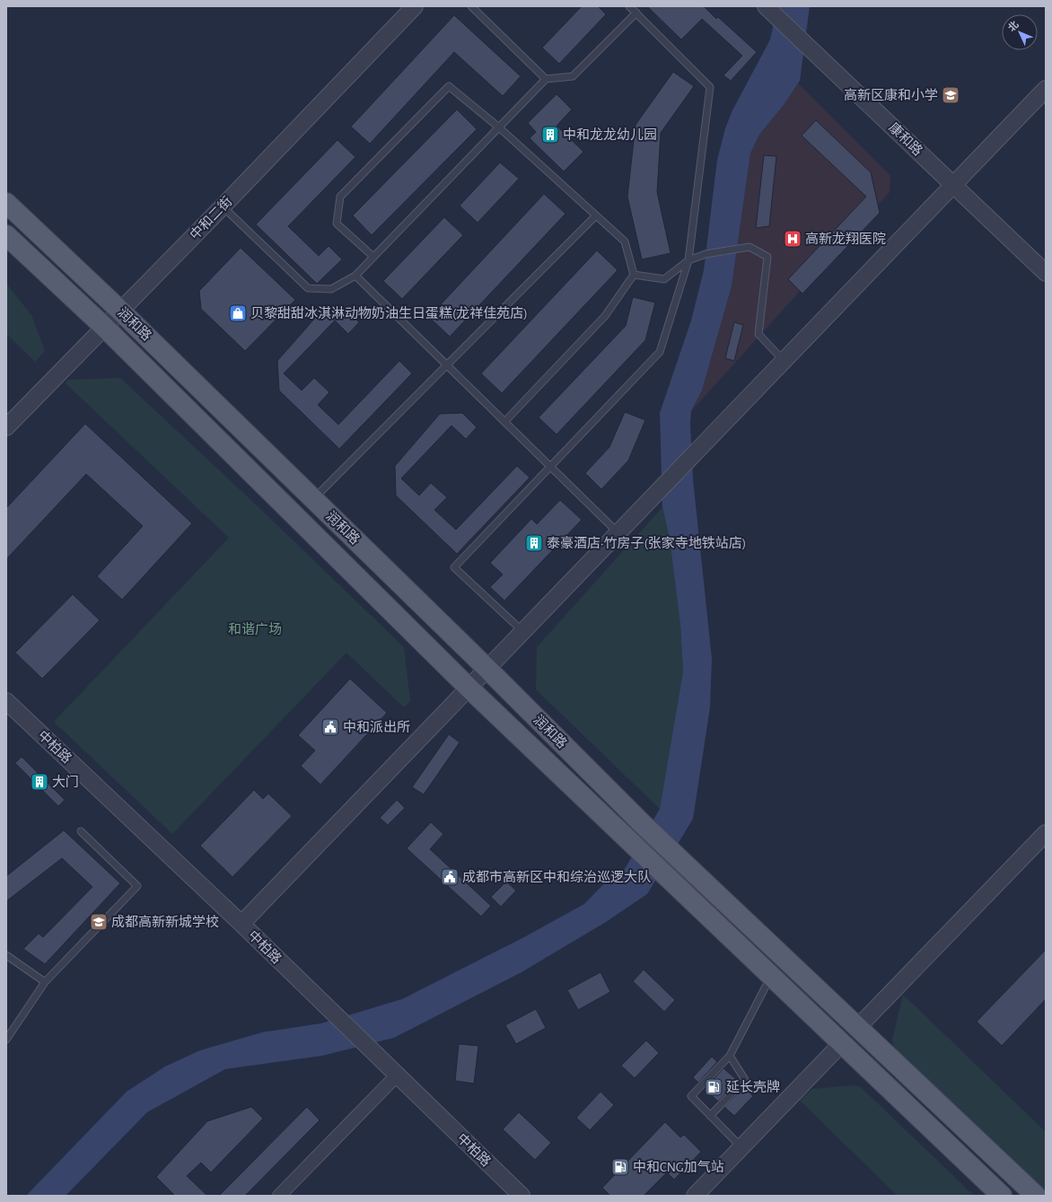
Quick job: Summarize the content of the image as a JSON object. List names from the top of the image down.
{
  "streets": {
    "main road": ["润和路"],
    "street": ["康和路", "中和二街", "中柏路"]
  },
  "crossings": [
    ["中和二街", "润和路"]
  ],
  "parks": ["和谐广场"],
  "places": {
    "school or university": ["高新区康和小学", "成都高新新城学校"],
    "building": ["中和龙龙幼儿园", "泰豪酒店·竹房子(张家寺地铁站店)", "大门"],
    "hospital": ["高新龙翔医院"],
    "shop": ["贝黎甜甜冰淇淋动物奶油生日蛋糕(龙祥佳苑店)"],
    "public building": ["中和派出所", "成都市高新区中和综治巡逻大队"],
    "fuel station": ["延长壳牌", "中和CNG加气站"]
  },
  "north": "top left"
}
